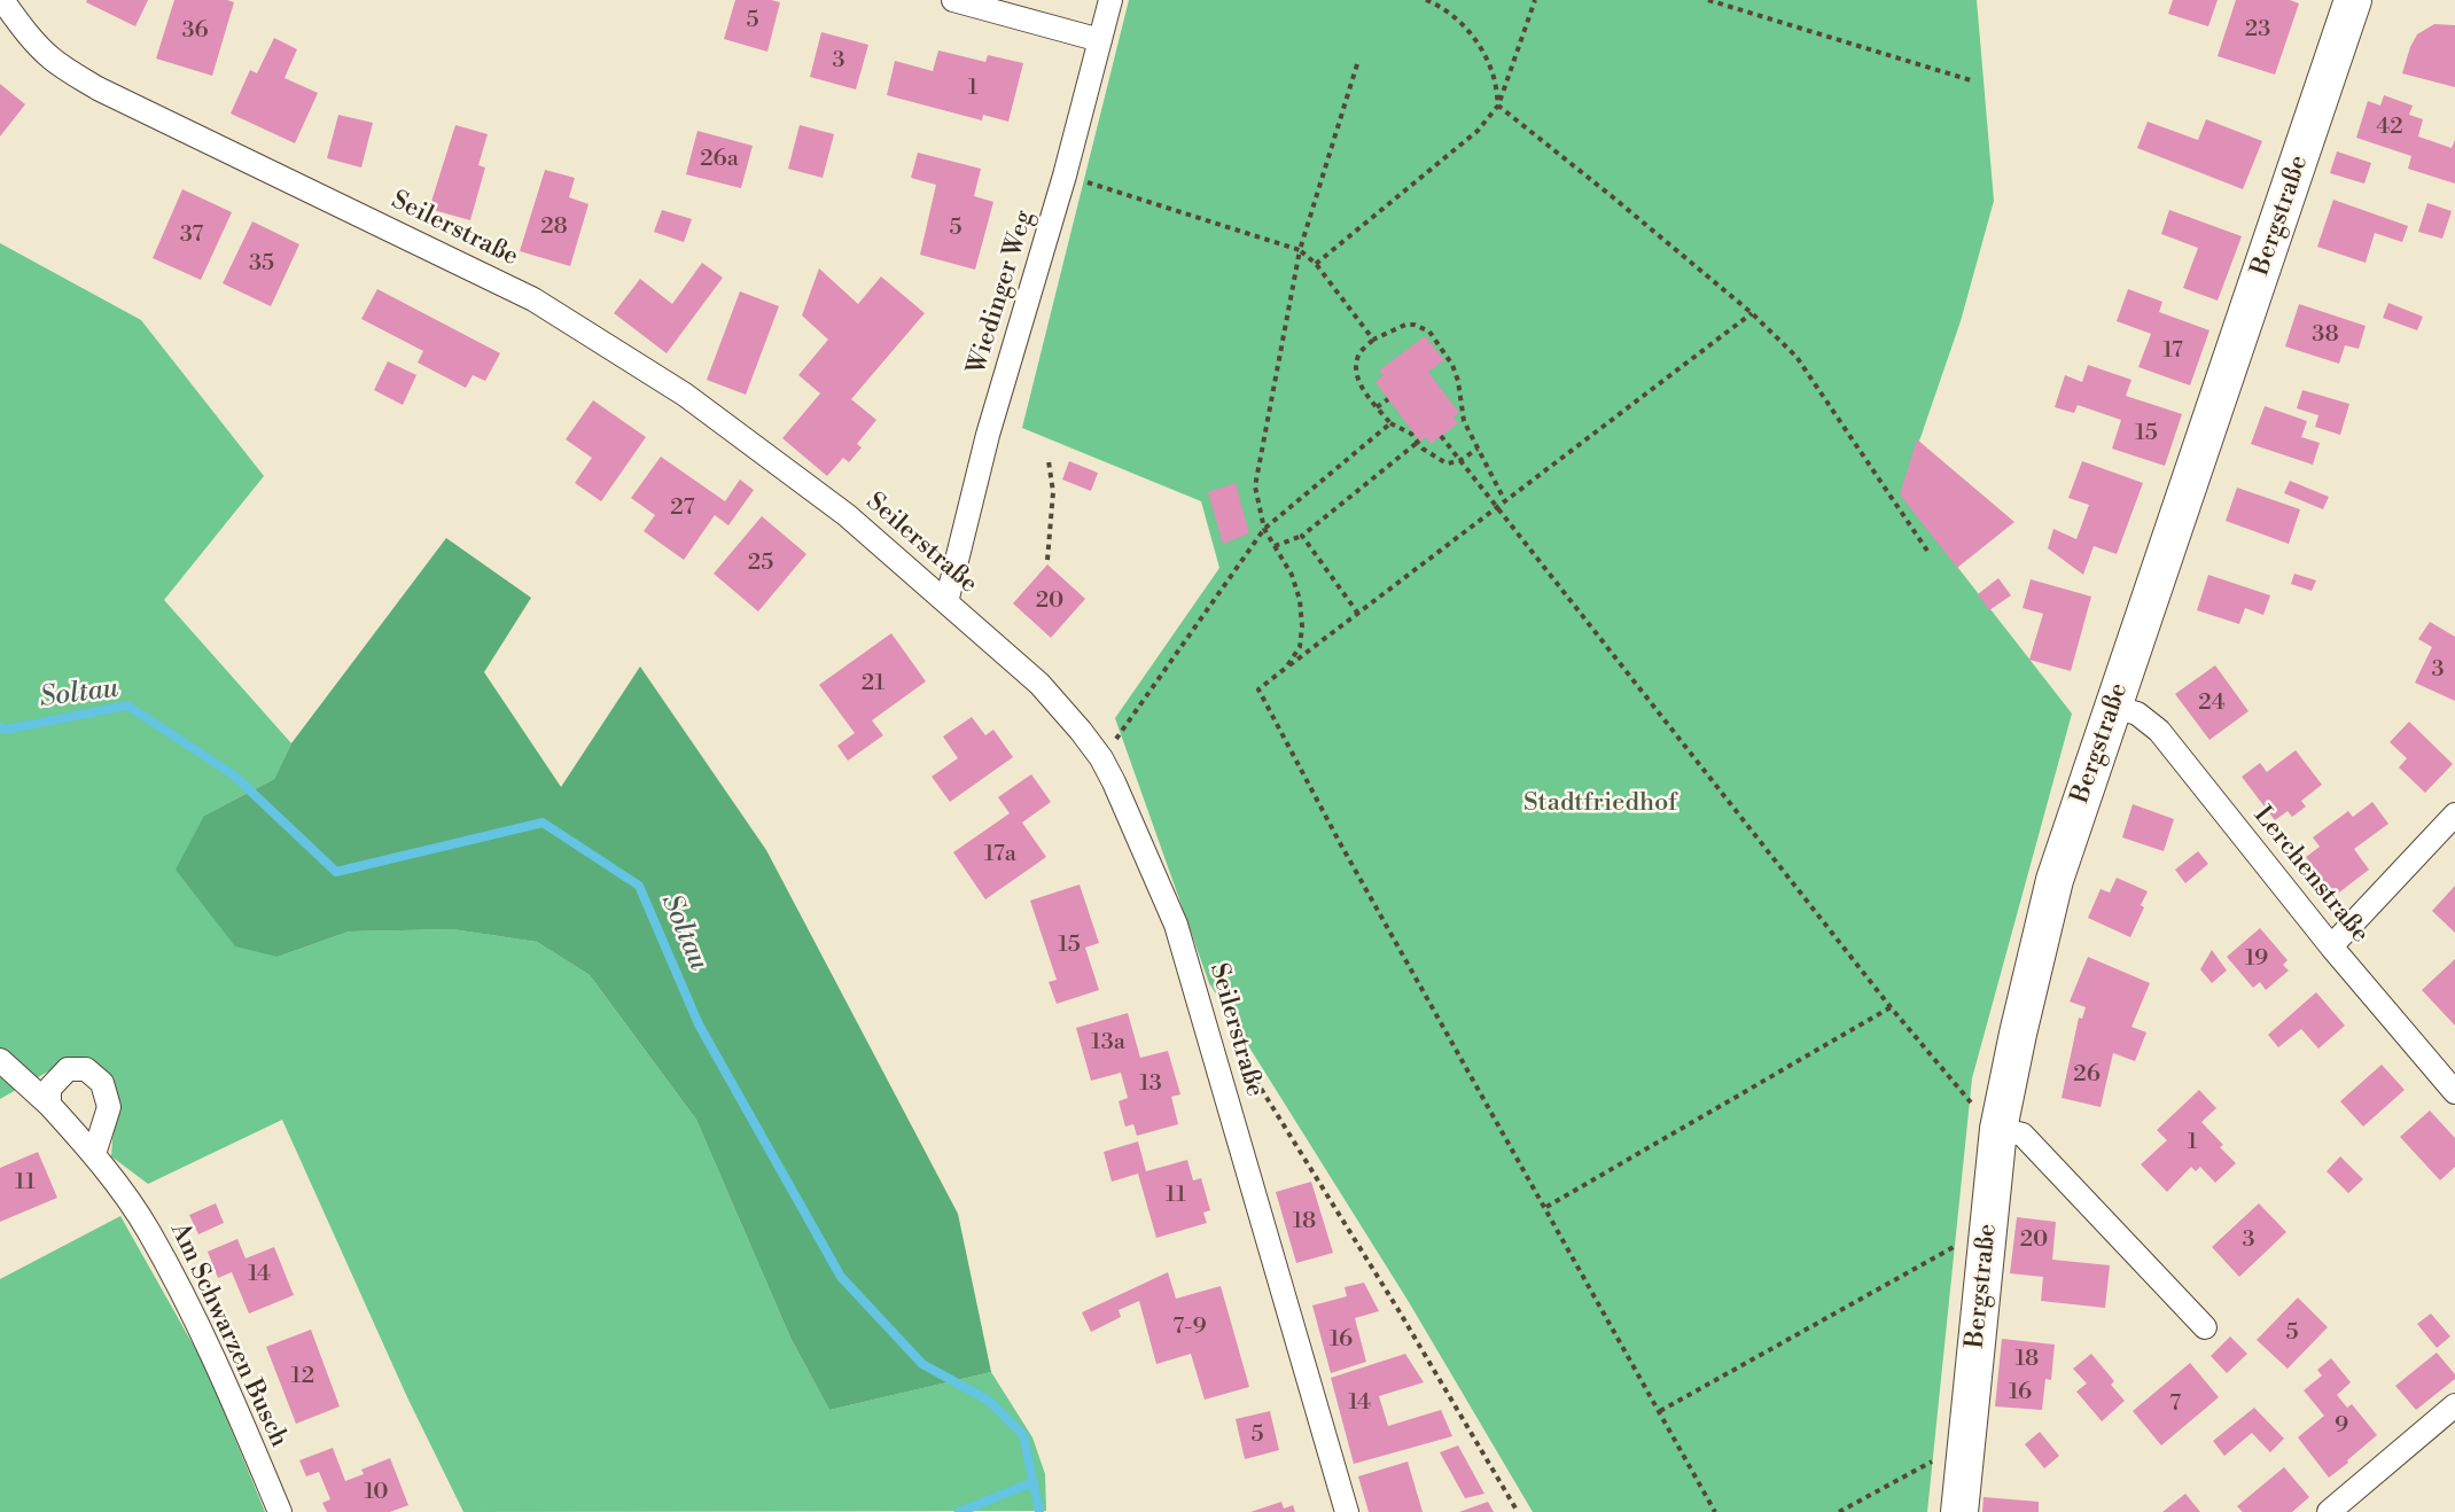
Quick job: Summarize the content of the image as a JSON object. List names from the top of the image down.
{
  "streets": {
    "main road": ["Bergstraße"],
    "street": [
      "Seilerstraße",
      "Wiedinger Weg",
      "Lerchenstraße",
      "Am Schwarzen Busch"
    ]
  },
  "crossings": [
    ["Bergstraße", "Lerchenstraße"],
    ["Seilerstraße", "Wiedinger Weg"]
  ],
  "water": ["Soltau"],
  "parks": ["Stadtfriedhof"],
  "house_numbers": [
    "5",
    "23",
    "36",
    "3",
    "1",
    "42",
    "26a",
    "28",
    "5",
    "37",
    "35",
    "38",
    "17",
    "15",
    "27",
    "25",
    "20",
    "3",
    "21",
    "24",
    "17a",
    "15",
    "19",
    "13a",
    "26",
    "13",
    "1",
    "11",
    "11",
    "18",
    "20",
    "3",
    "14",
    "7-9",
    "5",
    "16",
    "18",
    "12",
    "16",
    "14",
    "7",
    "9",
    "5",
    "10"
  ]
}
